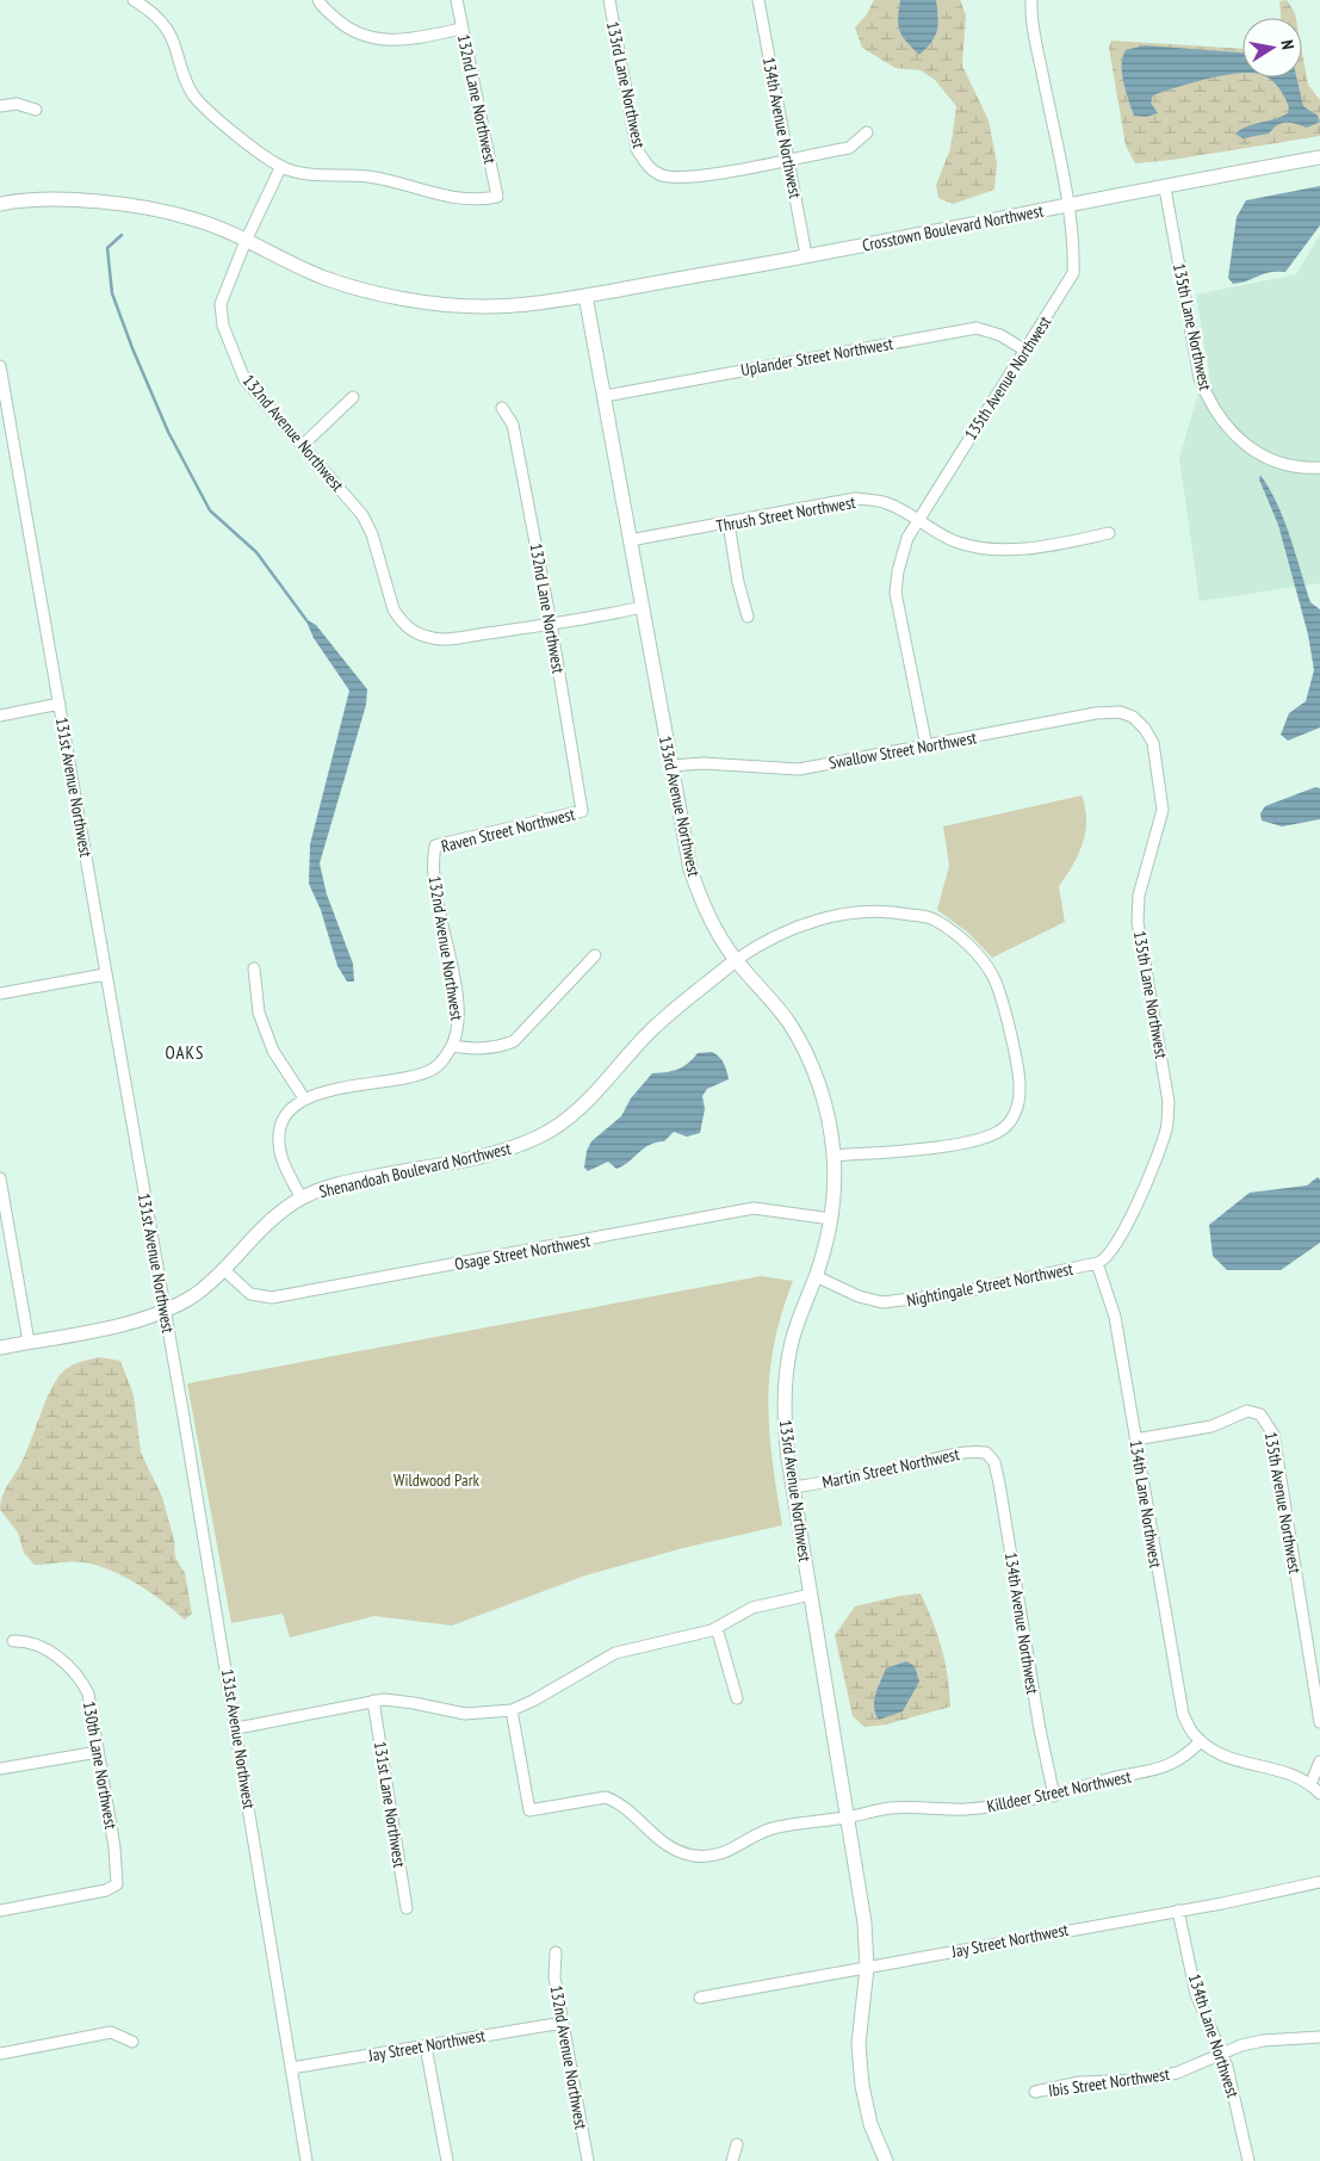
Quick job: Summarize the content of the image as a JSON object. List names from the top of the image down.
{
  "streets": {
    "street": [
      "133rd Lane Northwest",
      "132nd Lane Northwest",
      "134th Avenue Northwest",
      "Crosstown Boulevard Northwest",
      "135th Lane Northwest",
      "Uplander Street Northwest",
      "135th Avenue Northwest",
      "132nd Avenue Northwest",
      "Thrush Street Northwest",
      "Swallow Street Northwest",
      "131st Avenue Northwest",
      "133rd Avenue Northwest",
      "Raven Street Northwest",
      "Shenandoah Boulevard Northwest",
      "Osage Street Northwest",
      "Nightingale Street Northwest",
      "Martin Street Northwest",
      "134th Lane Northwest",
      "130th Lane Northwest",
      "Killdeer Street Northwest",
      "131st Lane Northwest",
      "Jay Street Northwest",
      "Ibis Street Northwest"
    ]
  },
  "crossings": [
    ["133rd Lane Northwest", "134th Avenue Northwest"],
    ["132nd Lane Northwest", "132nd Avenue Northwest"],
    ["132nd Lane Northwest", "Raven Street Northwest"],
    ["134th Avenue Northwest", "Crosstown Boulevard Northwest"],
    ["134th Avenue Northwest", "Martin Street Northwest"],
    ["134th Avenue Northwest", "Killdeer Street Northwest"],
    ["Crosstown Boulevard Northwest", "135th Lane Northwest"],
    ["Crosstown Boulevard Northwest", "135th Avenue Northwest"],
    ["Crosstown Boulevard Northwest", "132nd Avenue Northwest"],
    ["Crosstown Boulevard Northwest", "133rd Avenue Northwest"],
    ["135th Lane Northwest", "Swallow Street Northwest"],
    ["135th Lane Northwest", "Nightingale Street Northwest"],
    ["135th Lane Northwest", "134th Lane Northwest"],
    ["Uplander Street Northwest", "135th Avenue Northwest"],
    ["Uplander Street Northwest", "133rd Avenue Northwest"],
    ["135th Avenue Northwest", "Thrush Street Northwest"],
    ["135th Avenue Northwest", "Swallow Street Northwest"],
    ["135th Avenue Northwest", "134th Lane Northwest"],
    ["132nd Avenue Northwest", "Raven Street Northwest"],
    ["132nd Avenue Northwest", "Jay Street Northwest"],
    ["Thrush Street Northwest", "133rd Avenue Northwest"],
    ["Swallow Street Northwest", "133rd Avenue Northwest"],
    ["131st Avenue Northwest", "Shenandoah Boulevard Northwest"],
    ["131st Avenue Northwest", "Jay Street Northwest"],
    ["133rd Avenue Northwest", "Shenandoah Boulevard Northwest"],
    ["133rd Avenue Northwest", "Osage Street Northwest"],
    ["133rd Avenue Northwest", "Nightingale Street Northwest"],
    ["133rd Avenue Northwest", "Martin Street Northwest"],
    ["133rd Avenue Northwest", "Killdeer Street Northwest"],
    ["133rd Avenue Northwest", "Jay Street Northwest"],
    ["Shenandoah Boulevard Northwest", "Osage Street Northwest"],
    ["Nightingale Street Northwest", "134th Lane Northwest"],
    ["134th Lane Northwest", "Killdeer Street Northwest"],
    ["134th Lane Northwest", "Jay Street Northwest"],
    ["134th Lane Northwest", "Ibis Street Northwest"]
  ],
  "districts": ["OAKS"],
  "parks": ["Wildwood Park"],
  "north": "right"
}
